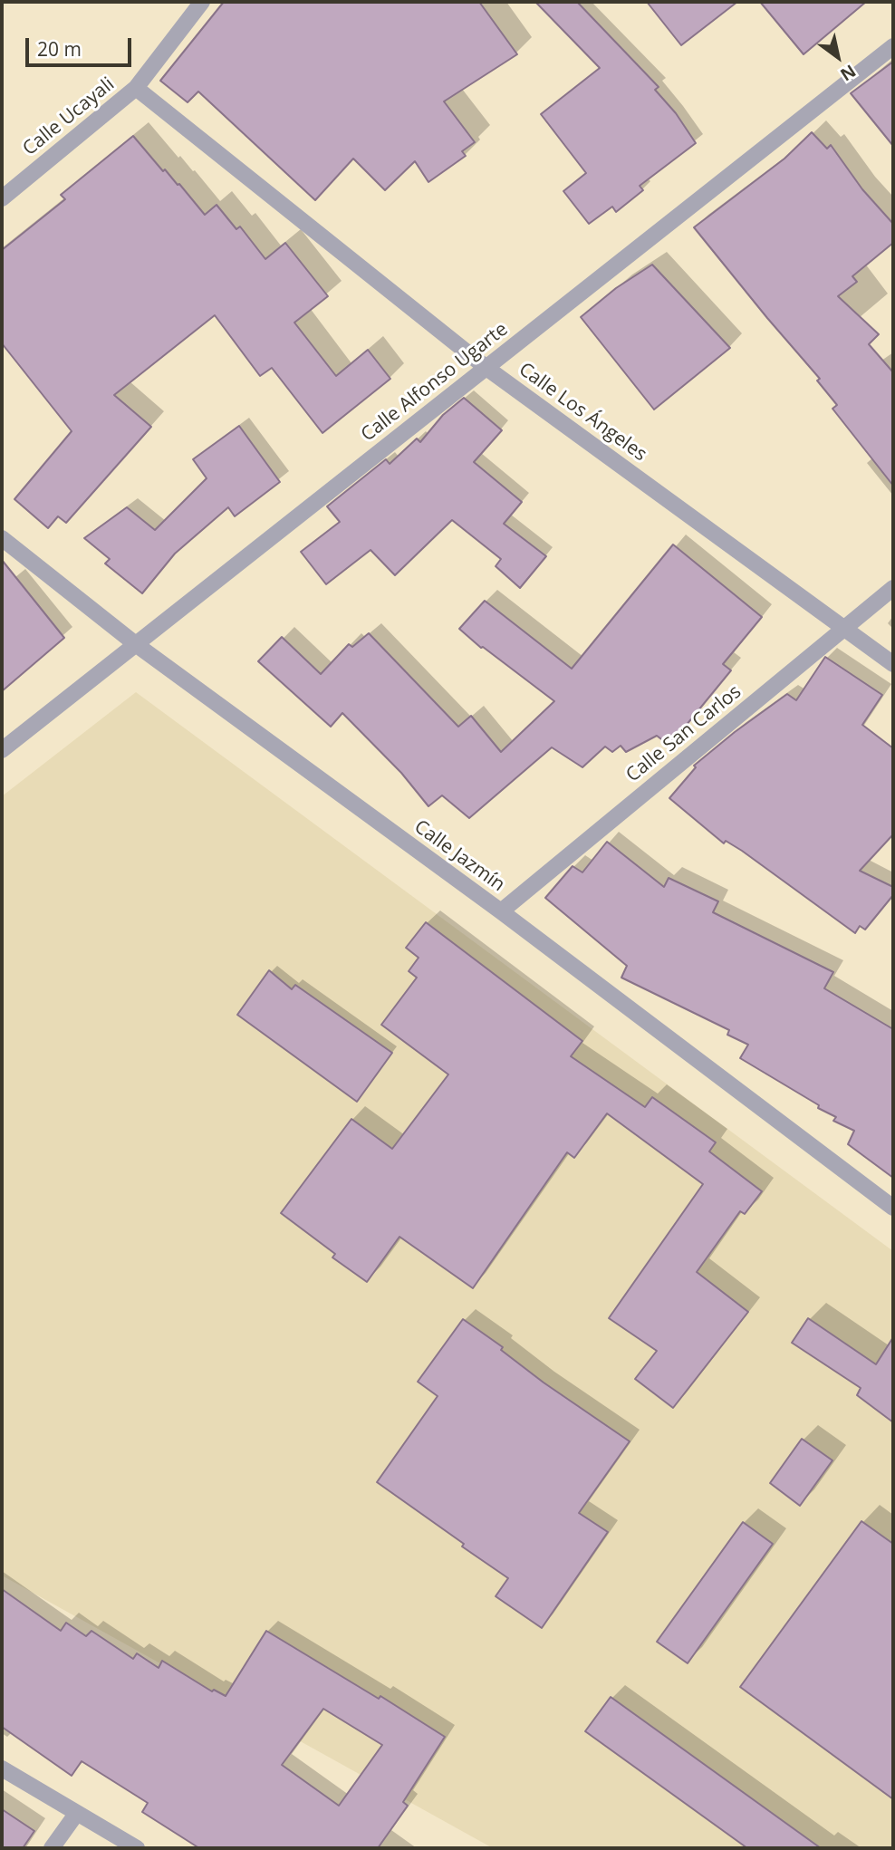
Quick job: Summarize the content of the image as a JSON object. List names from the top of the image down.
{
  "streets": {
    "street": [
      "Calle Ucayali",
      "Calle Alfonso Ugarte",
      "Calle Los Ángeles",
      "Calle San Carlos",
      "Calle Jazmín"
    ]
  },
  "crossings": [
    ["Calle Ucayali", "Calle Los Ángeles"],
    ["Calle Alfonso Ugarte", "Calle Los Ángeles"],
    ["Calle Alfonso Ugarte", "Calle Jazmín"],
    ["Calle Los Ángeles", "Calle San Carlos"],
    ["Calle San Carlos", "Calle Jazmín"]
  ],
  "scale_bar": "20 m",
  "north": "bottom right"
}
